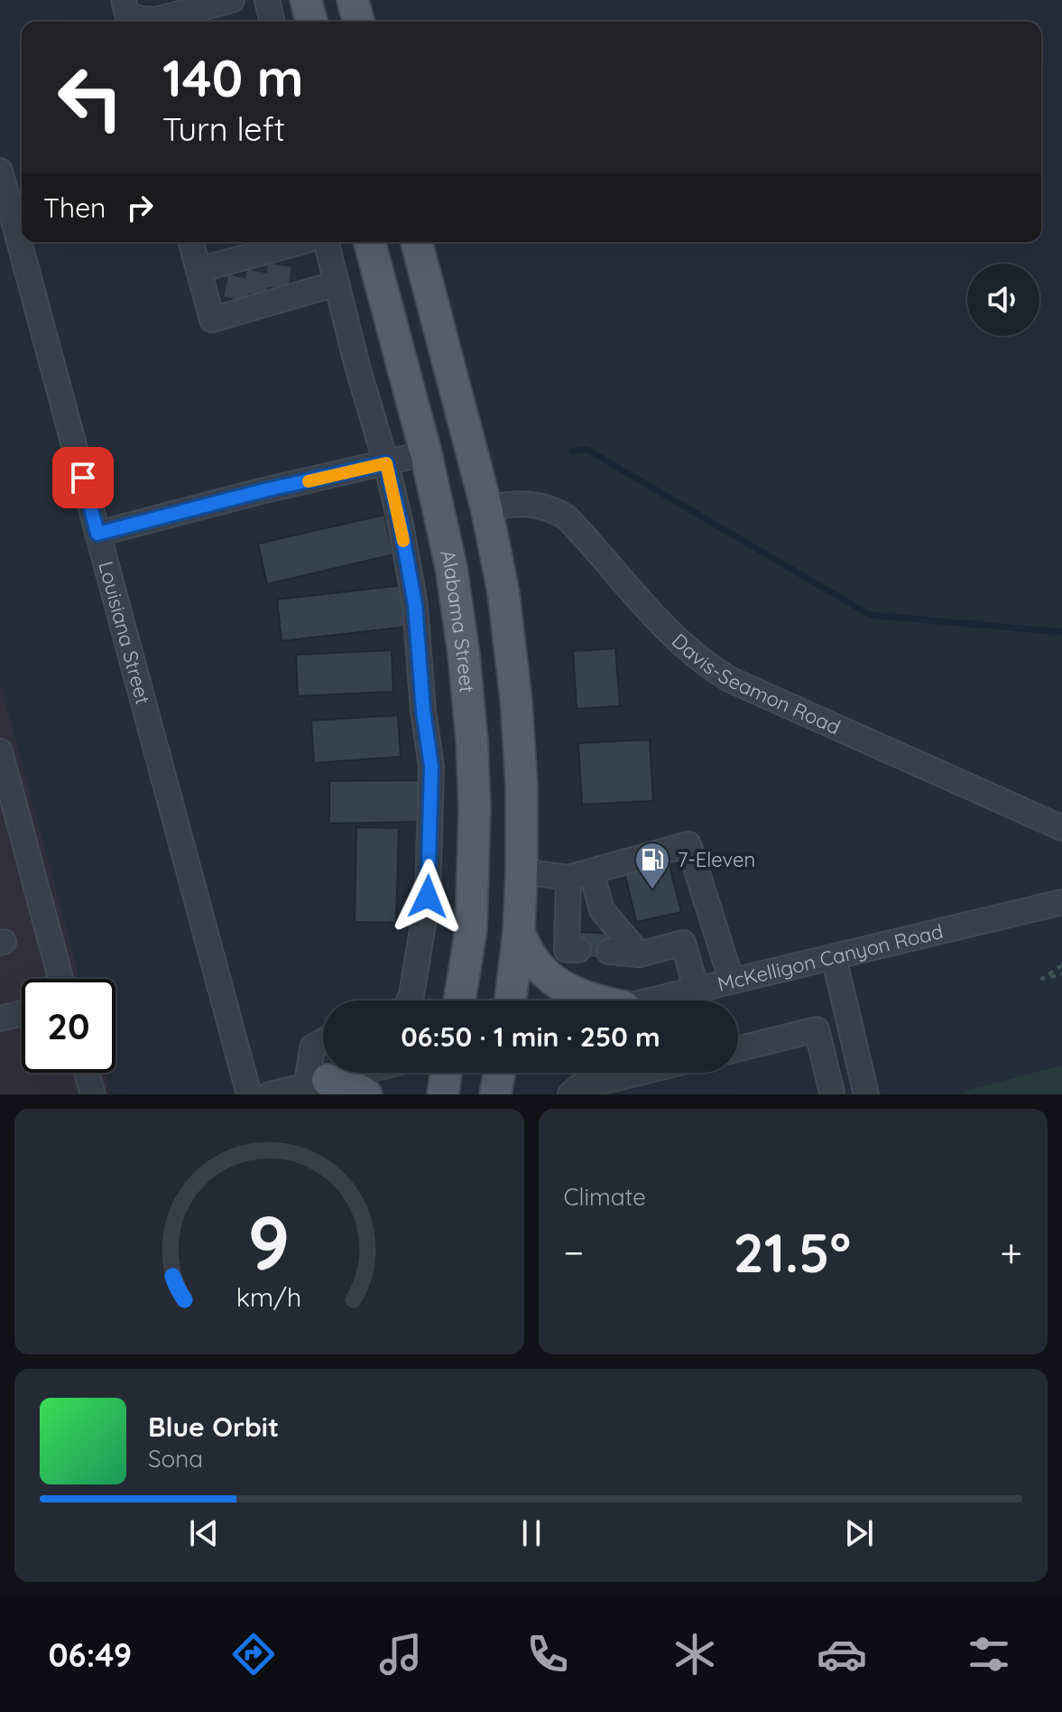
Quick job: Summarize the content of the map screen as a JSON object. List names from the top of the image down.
{
  "streets": {
    "main road": ["Alabama Street"],
    "street": ["Louisiana Street", "Davis-Seamon Road", "McKelligon Canyon Road"]
  },
  "places": {
    "fuel station": ["7-Eleven"]
  },
  "page": {
    "turn": ["140 m", "Turn left"],
    "then": "Then",
    "limit": "20",
    "trip": "06:50 · 1 min · 250 m",
    "tile": "Climate",
    "heat": ["−", "21.5°", "+"],
    "song": ["Blue Orbit", "Sona"],
    "tabs": "06:49",
    "gauge": ["9", "km/h"]
  }
}
